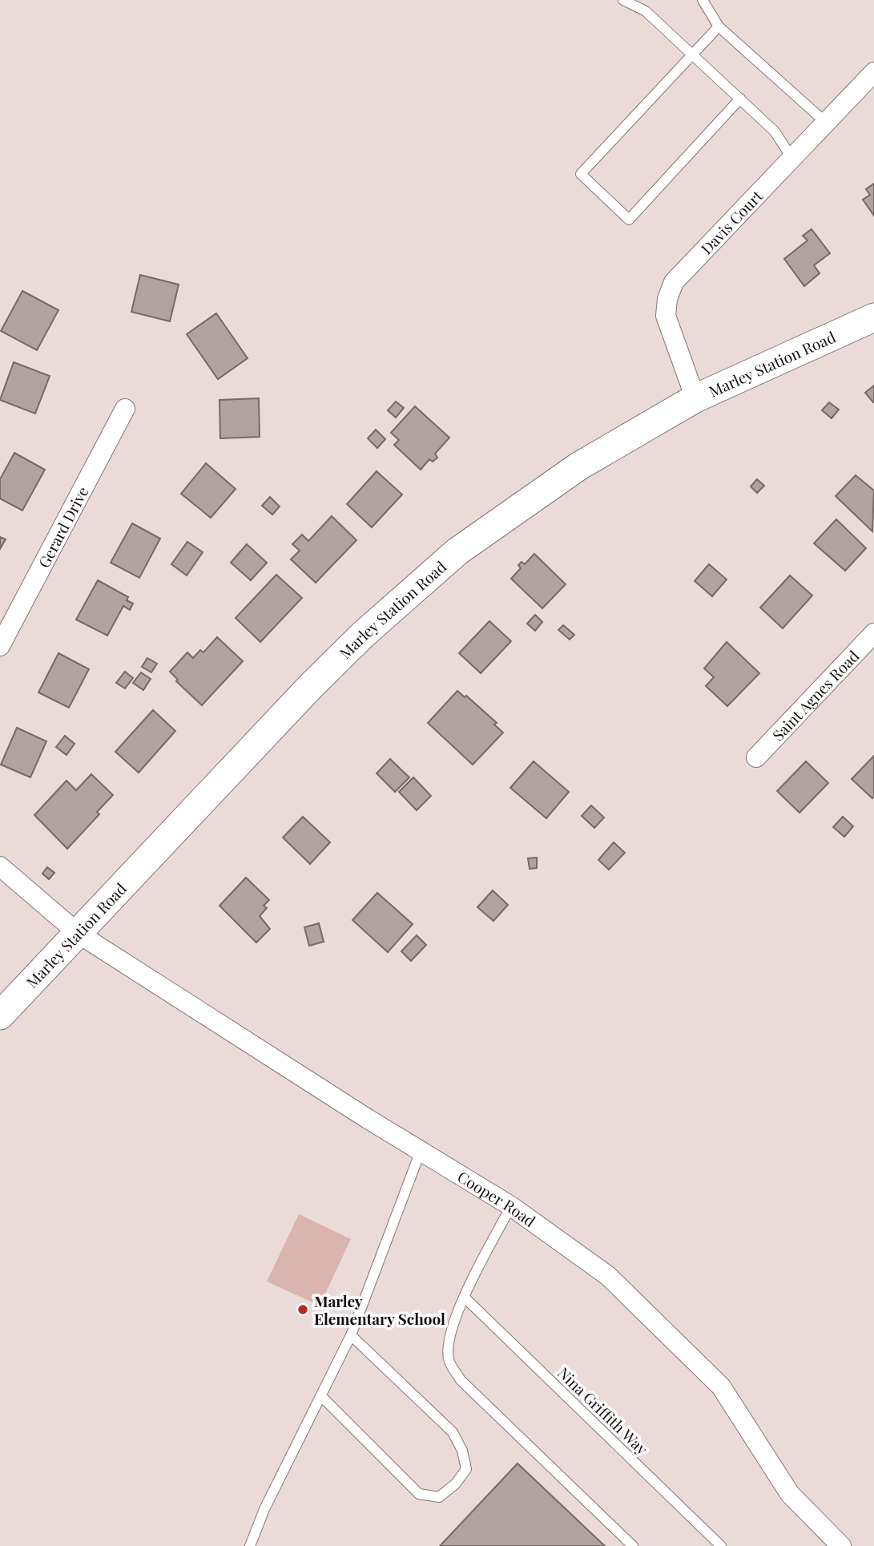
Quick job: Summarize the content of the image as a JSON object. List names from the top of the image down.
{
  "streets": {
    "main road": ["Marley Station Road"],
    "street": [
      "Davis Court",
      "Gerard Drive",
      "Saint Agnes Road",
      "Cooper Road"
    ],
    "lane": ["Nina Griffith Way"]
  },
  "crossings": [
    ["Davis Court", "Marley Station Road"],
    ["Marley Station Road", "Cooper Road"]
  ],
  "places": ["Marley Elementary School"]
}
